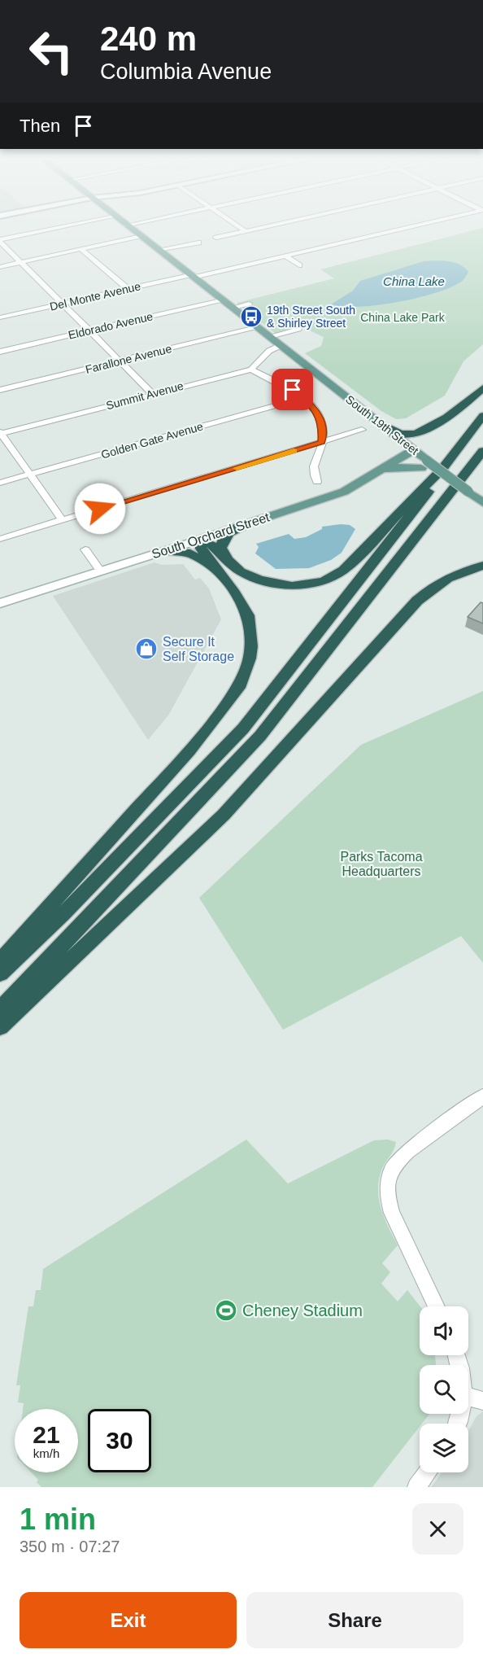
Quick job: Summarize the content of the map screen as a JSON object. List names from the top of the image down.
{
  "streets": {
    "main road": ["South 19th Street", "South Orchard Street"],
    "street": [
      "Del Monte Avenue",
      "Eldorado Avenue",
      "Farallone Avenue",
      "Summit Avenue",
      "Golden Gate Avenue"
    ]
  },
  "crossings": [
    ["Del Monte Avenue", "South 19th Street"],
    ["Eldorado Avenue", "South 19th Street"],
    ["Farallone Avenue", "South 19th Street"],
    ["South 19th Street", "South Orchard Street"]
  ],
  "water": ["China Lake"],
  "parks": ["China Lake Park", "Parks Tacoma Headquarters"],
  "places": {
    "bus stop": ["19th Street South & Shirley Street"],
    "shop": ["Secure It Self Storage"],
    "sports": ["Cheney Stadium"]
  },
  "page": {
    "turn": ["240 m", "Columbia Avenue"],
    "then": "Then",
    "speed": "21 km/h",
    "limit": "30",
    "heading": ["1 min", "350 m · 07:27"],
    "buttons": ["Exit", "Share"]
  }
}
